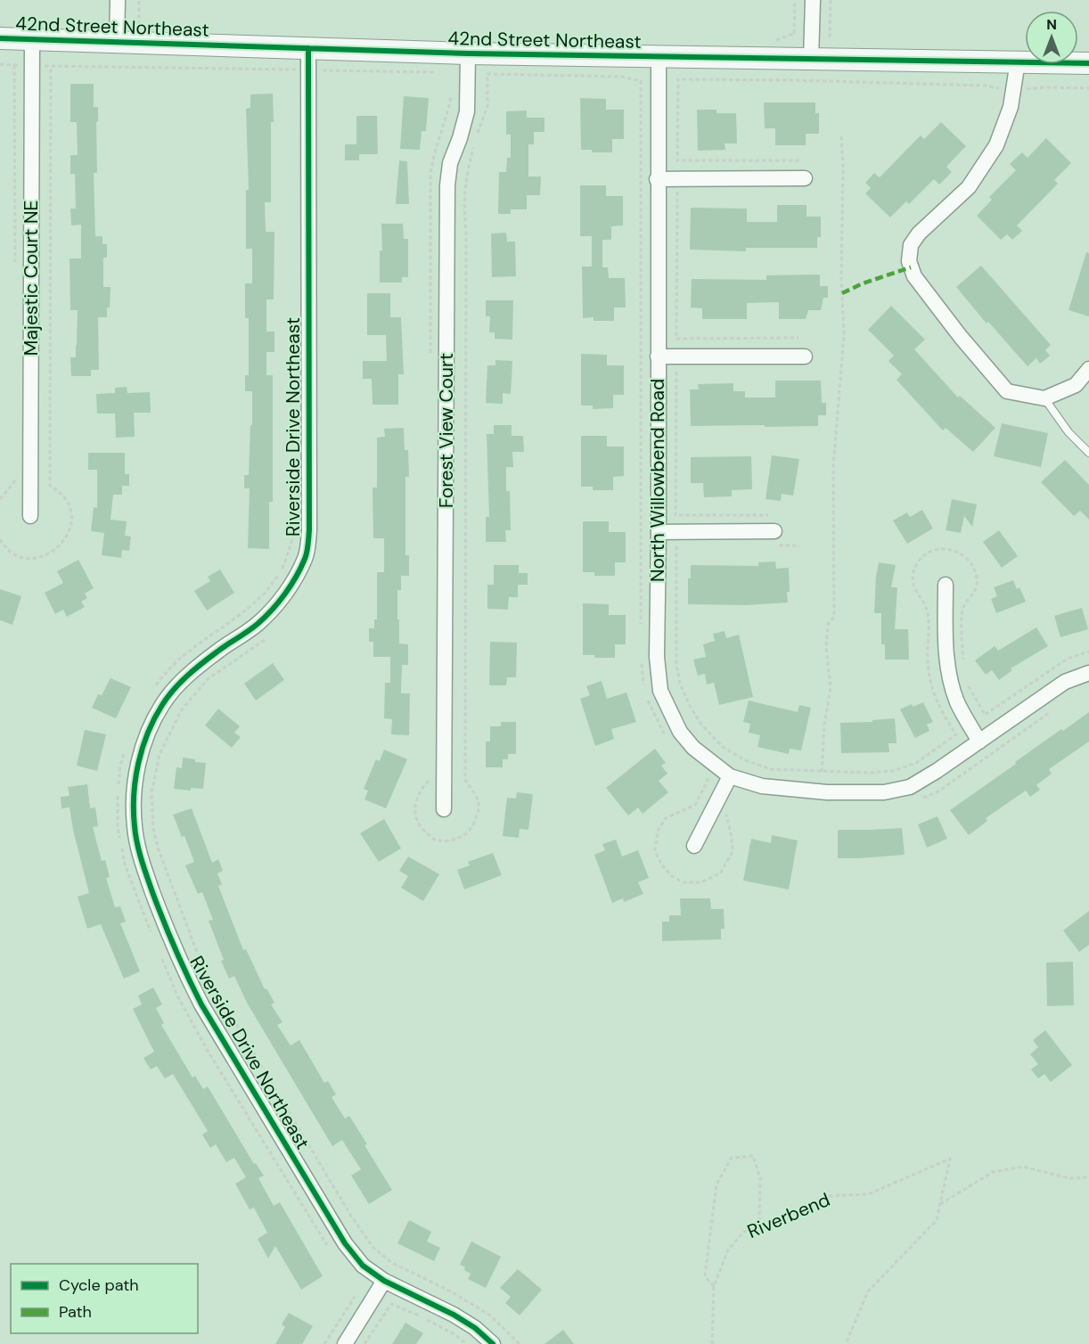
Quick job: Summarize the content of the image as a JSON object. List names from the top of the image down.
{
  "streets": {
    "street": [
      "42nd Street Northeast",
      "Majestic Court NE",
      "Riverside Drive Northeast",
      "Forest View Court",
      "North Willowbend Road"
    ],
    "path": ["Riverbend"]
  },
  "crossings": [
    ["42nd Street Northeast", "Majestic Court NE"],
    ["42nd Street Northeast", "Riverside Drive Northeast"],
    ["42nd Street Northeast", "Forest View Court"],
    ["42nd Street Northeast", "North Willowbend Road"]
  ],
  "legend": ["Cycle path", "Path"],
  "north": "top"
}
